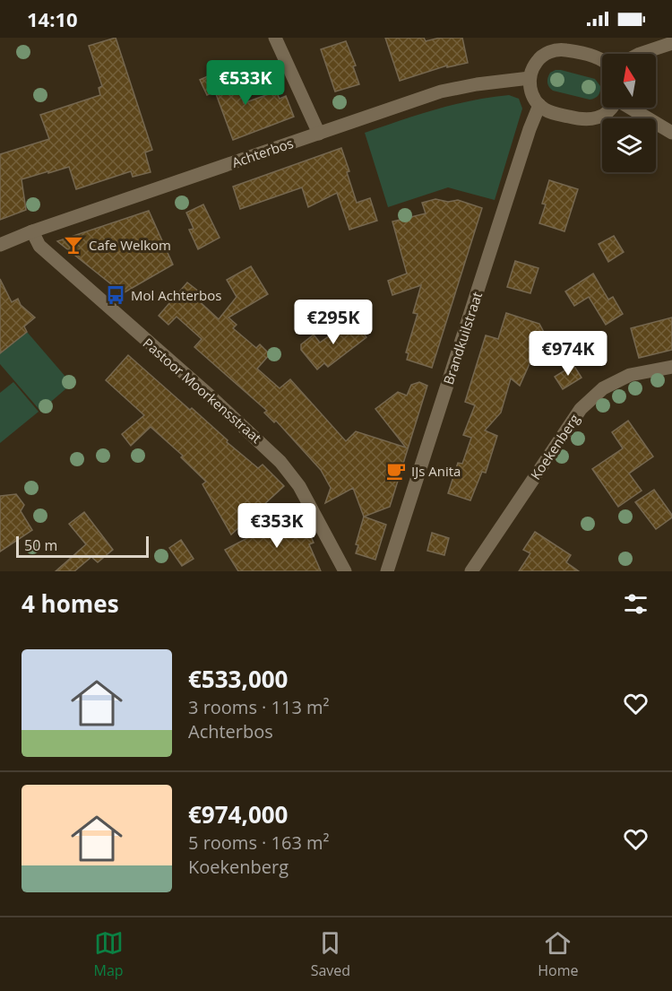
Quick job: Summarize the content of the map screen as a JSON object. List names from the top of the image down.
{
  "streets": {
    "street": [
      "Achterbos",
      "Brandkuilstraat",
      "Pastoor Moorkensstraat",
      "Koekenberg"
    ]
  },
  "crossings": [
    ["Achterbos", "Pastoor Moorkensstraat"]
  ],
  "places": {
    "bar": ["Cafe Welkom"],
    "bus stop": ["Mol Achterbos"],
    "cafe": ["IJs Anita"]
  },
  "scale_bar": "50 m",
  "north": "top",
  "page": {
    "status": "14:10",
    "price": [
      "€533K",
      "€295K",
      "€974K",
      "€353K"
    ],
    "scale": "50 m",
    "heading": "4 homes",
    "list": [
      {
        "name": "€533,000",
        "note": "3 rooms · 113 m² · Achterbos"
      },
      {
        "name": "€974,000",
        "note": "5 rooms · 163 m² · Koekenberg"
      }
    ],
    "tabs": ["Map", "Saved", "Home"]
  }
}
